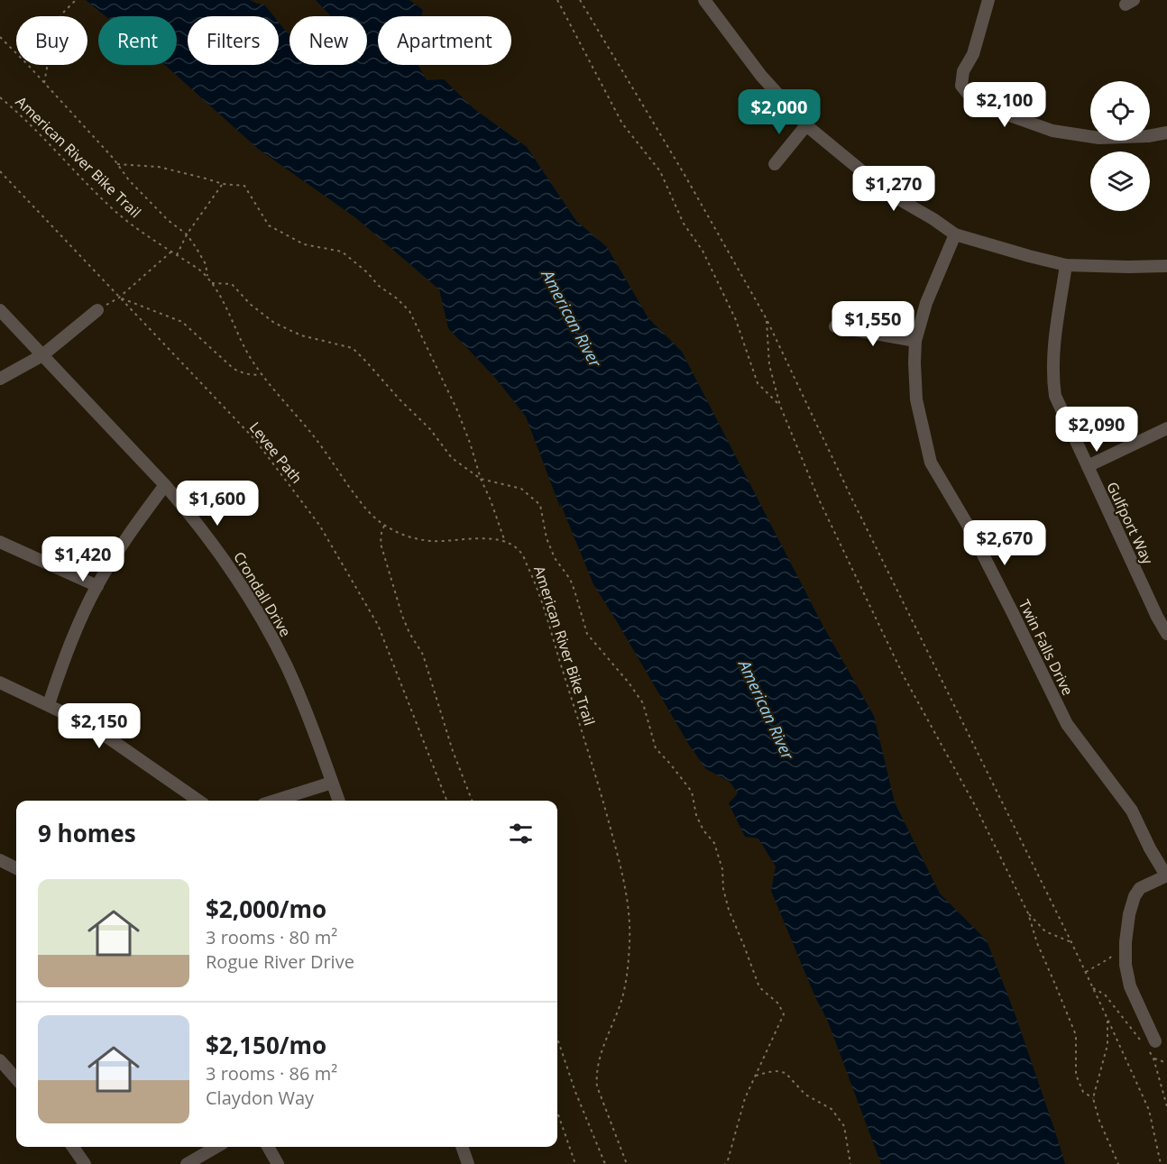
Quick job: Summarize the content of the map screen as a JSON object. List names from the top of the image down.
{
  "streets": {
    "street": ["Gulfport Way", "Crondall Drive", "Twin Falls Drive"],
    "path": ["American River Bike Trail", "Levee Path"]
  },
  "water": ["American River"],
  "page": {
    "chip": [
      "Buy",
      "Rent",
      "Filters",
      "New",
      "Apartment"
    ],
    "price": [
      "$2,100",
      "$2,000",
      "$1,270",
      "$1,550",
      "$2,090",
      "$1,600",
      "$2,670",
      "$1,420",
      "$2,150"
    ],
    "heading": "9 homes",
    "list": [
      {
        "name": "$2,000/mo",
        "note": "3 rooms · 80 m² · Rogue River Drive"
      },
      {
        "name": "$2,150/mo",
        "note": "3 rooms · 86 m² · Claydon Way"
      }
    ]
  }
}
